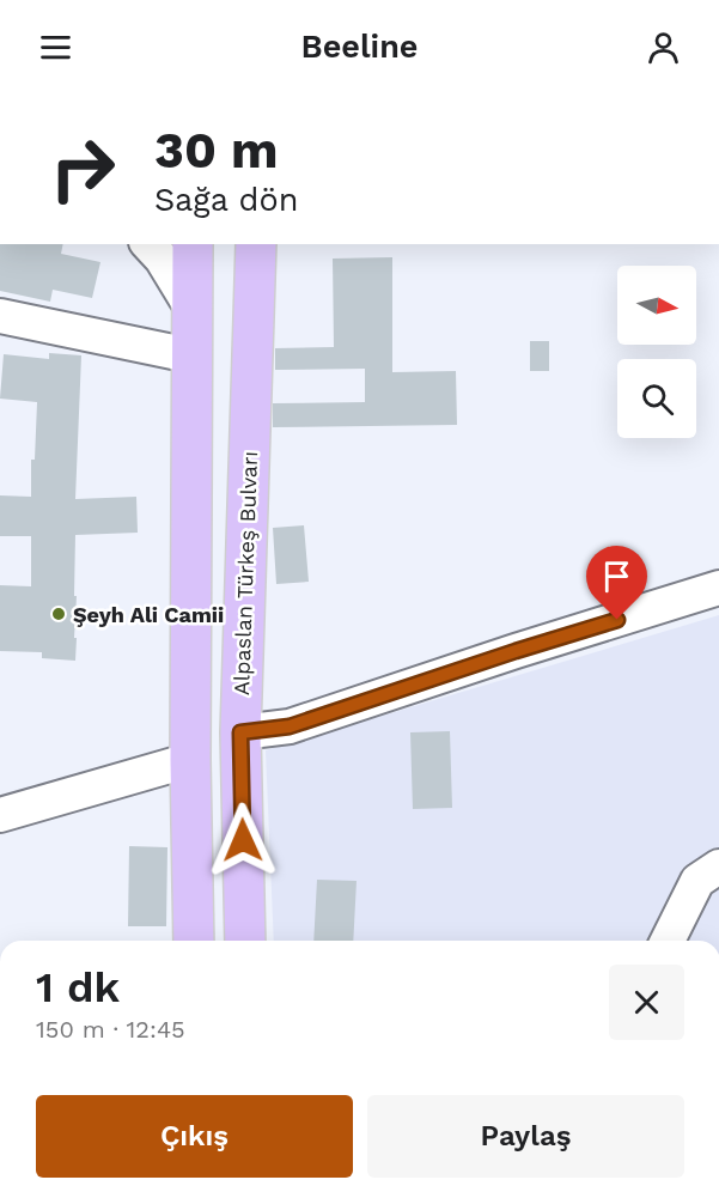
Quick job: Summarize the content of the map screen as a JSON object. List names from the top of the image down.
{
  "streets": {
    "main road": ["Alpaslan Türkeş Bulvarı"]
  },
  "places": ["Şeyh Ali Camii"],
  "north": "right",
  "page": {
    "header": "Beeline",
    "turn": ["30 m", "Sağa dön"],
    "heading": ["1 dk", "150 m · 12:45"],
    "buttons": ["Çıkış", "Paylaş"]
  }
}
